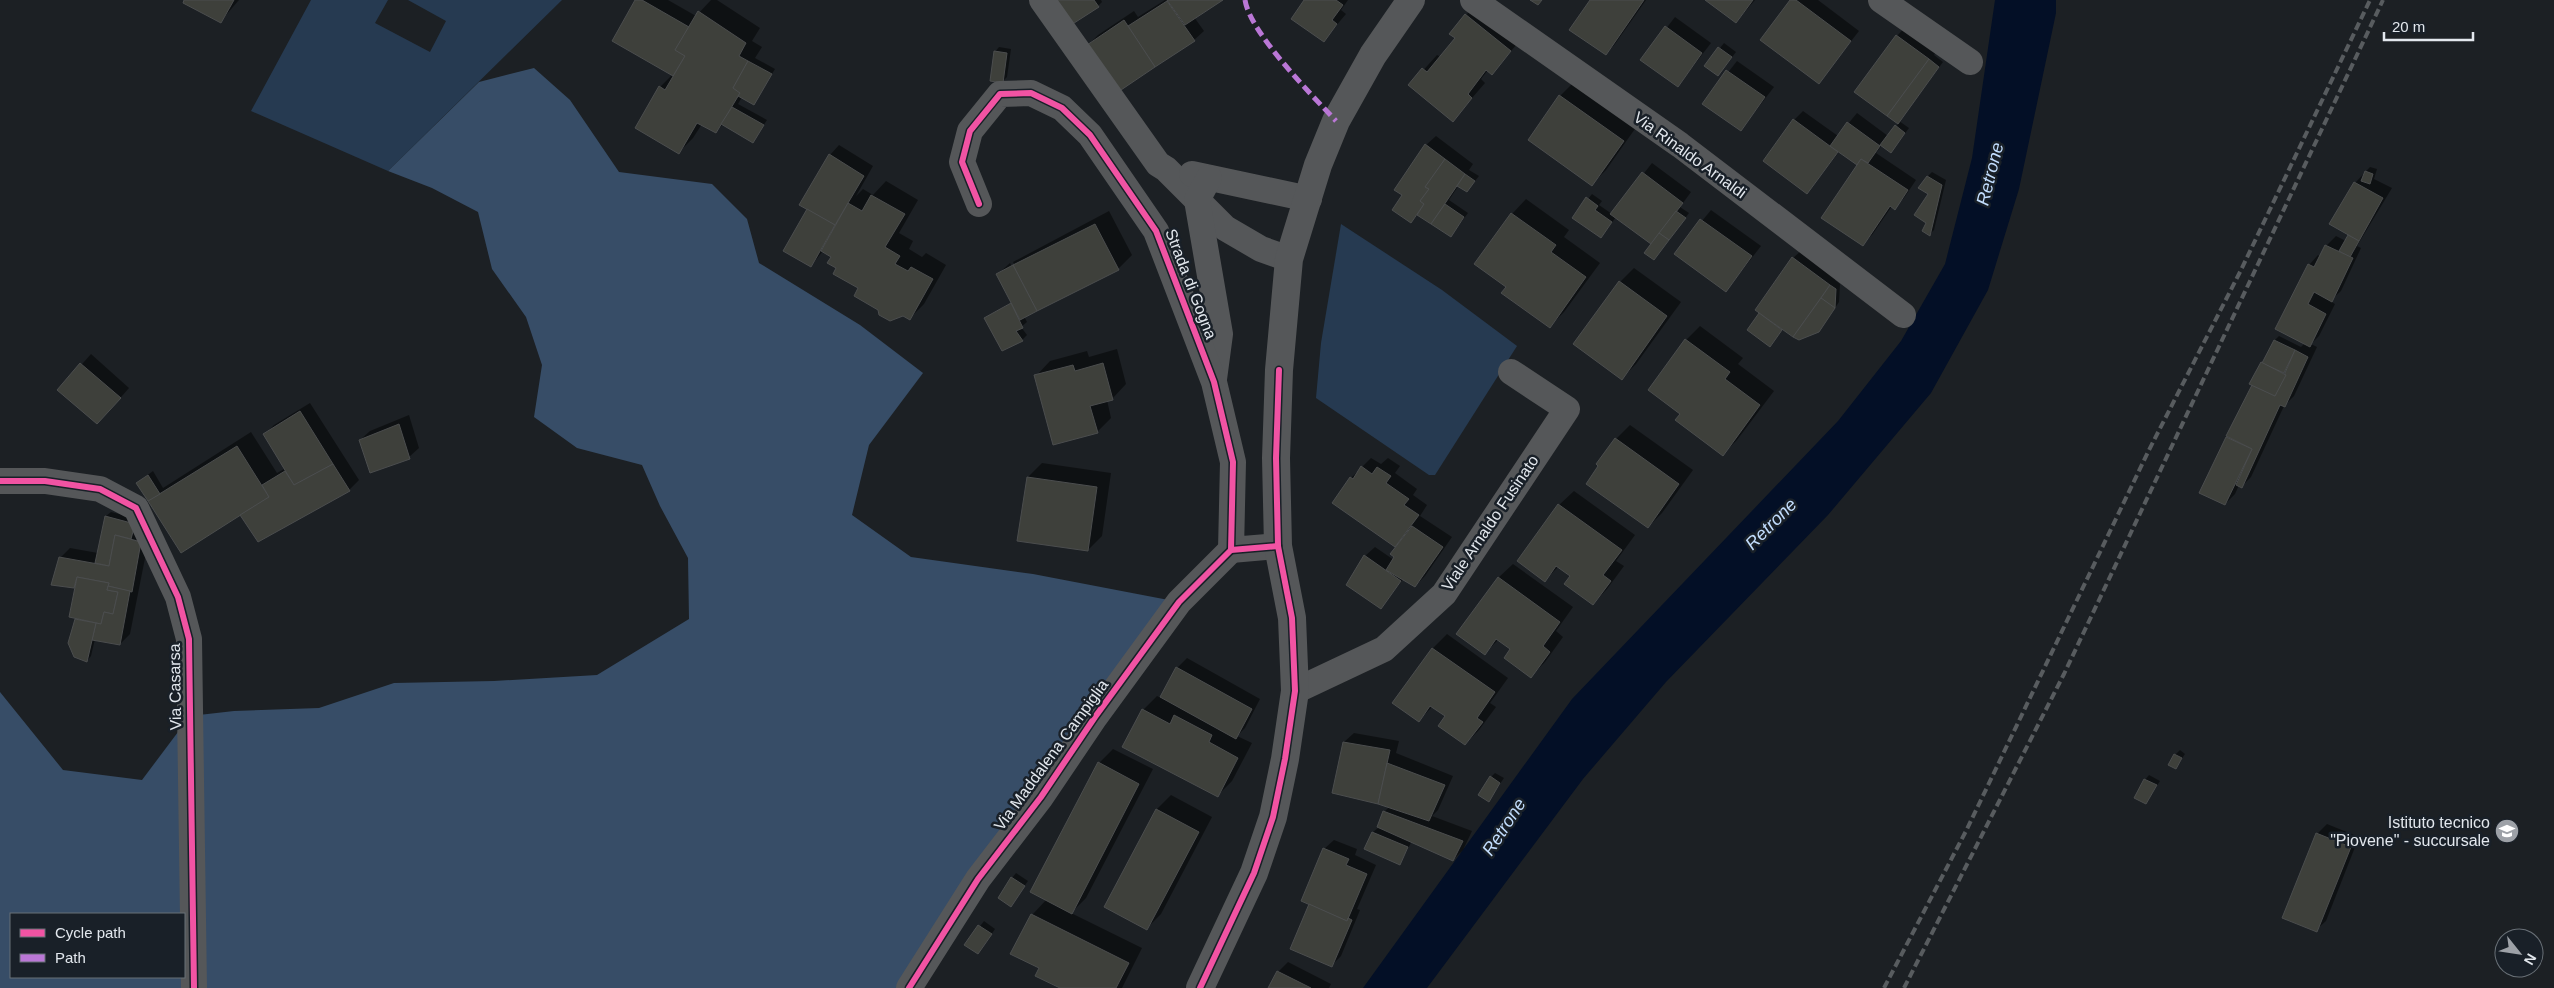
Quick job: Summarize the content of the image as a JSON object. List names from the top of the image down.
{
  "streets": {
    "street": [
      "Via Rinaldo Arnaldi",
      "Strada di Gogna",
      "Viale Arnaldo Fusinato",
      "Via Casarsa",
      "Via Maddalena Campiglia"
    ]
  },
  "crossings": [
    ["Strada di Gogna", "Via Maddalena Campiglia"]
  ],
  "water": ["Retrone"],
  "places": {
    "school or university": ["Istituto tecnico \"Piovene\" - succursale"]
  },
  "legend": ["Cycle path", "Path"],
  "scale_bar": "20 m",
  "north": "bottom right"
}
